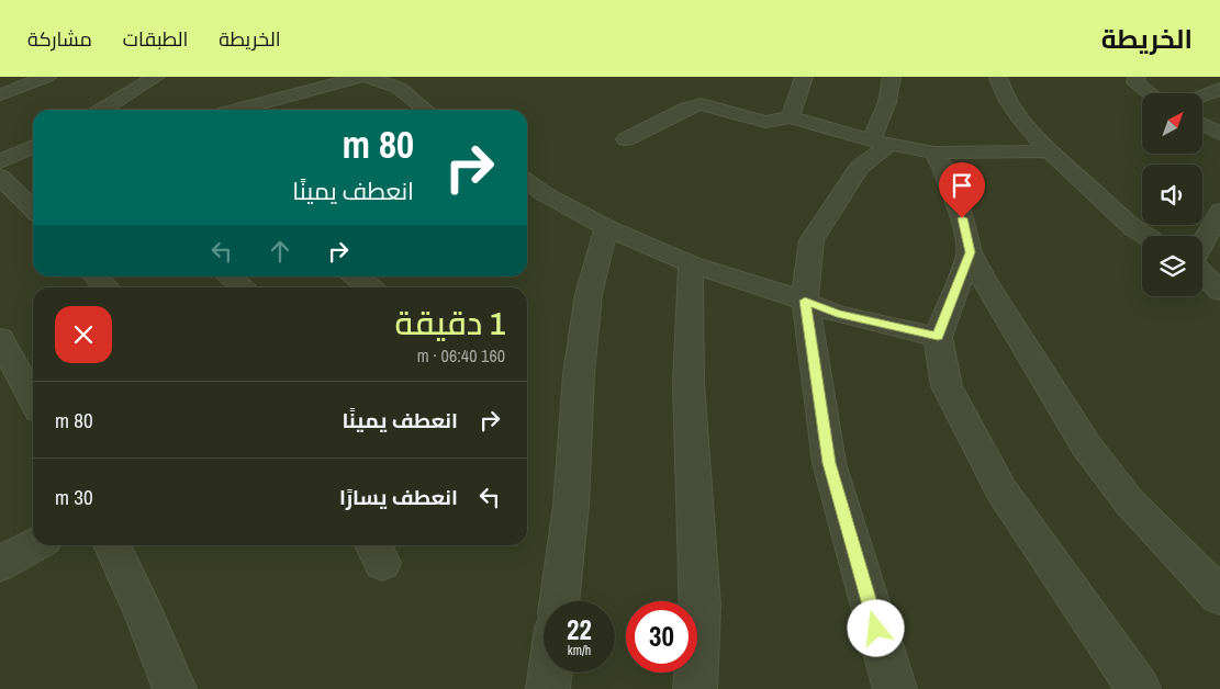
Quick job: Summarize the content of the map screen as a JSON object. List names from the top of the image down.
{
  "north": "top right",
  "page": {
    "header": "الخريطة",
    "nav": ["الخريطة", "الطبقات", "مشاركة"],
    "turn": ["80 m", "انعطف يمينًا"],
    "heading": ["1 دقيقة", "160 m · 06:40"],
    "list": [
      {
        "name": "انعطف يمينًا",
        "value": "80 m"
      },
      {
        "name": "انعطف يسارًا",
        "value": "30 m"
      }
    ],
    "speed": "22 km/h",
    "limit": "30"
  }
}
